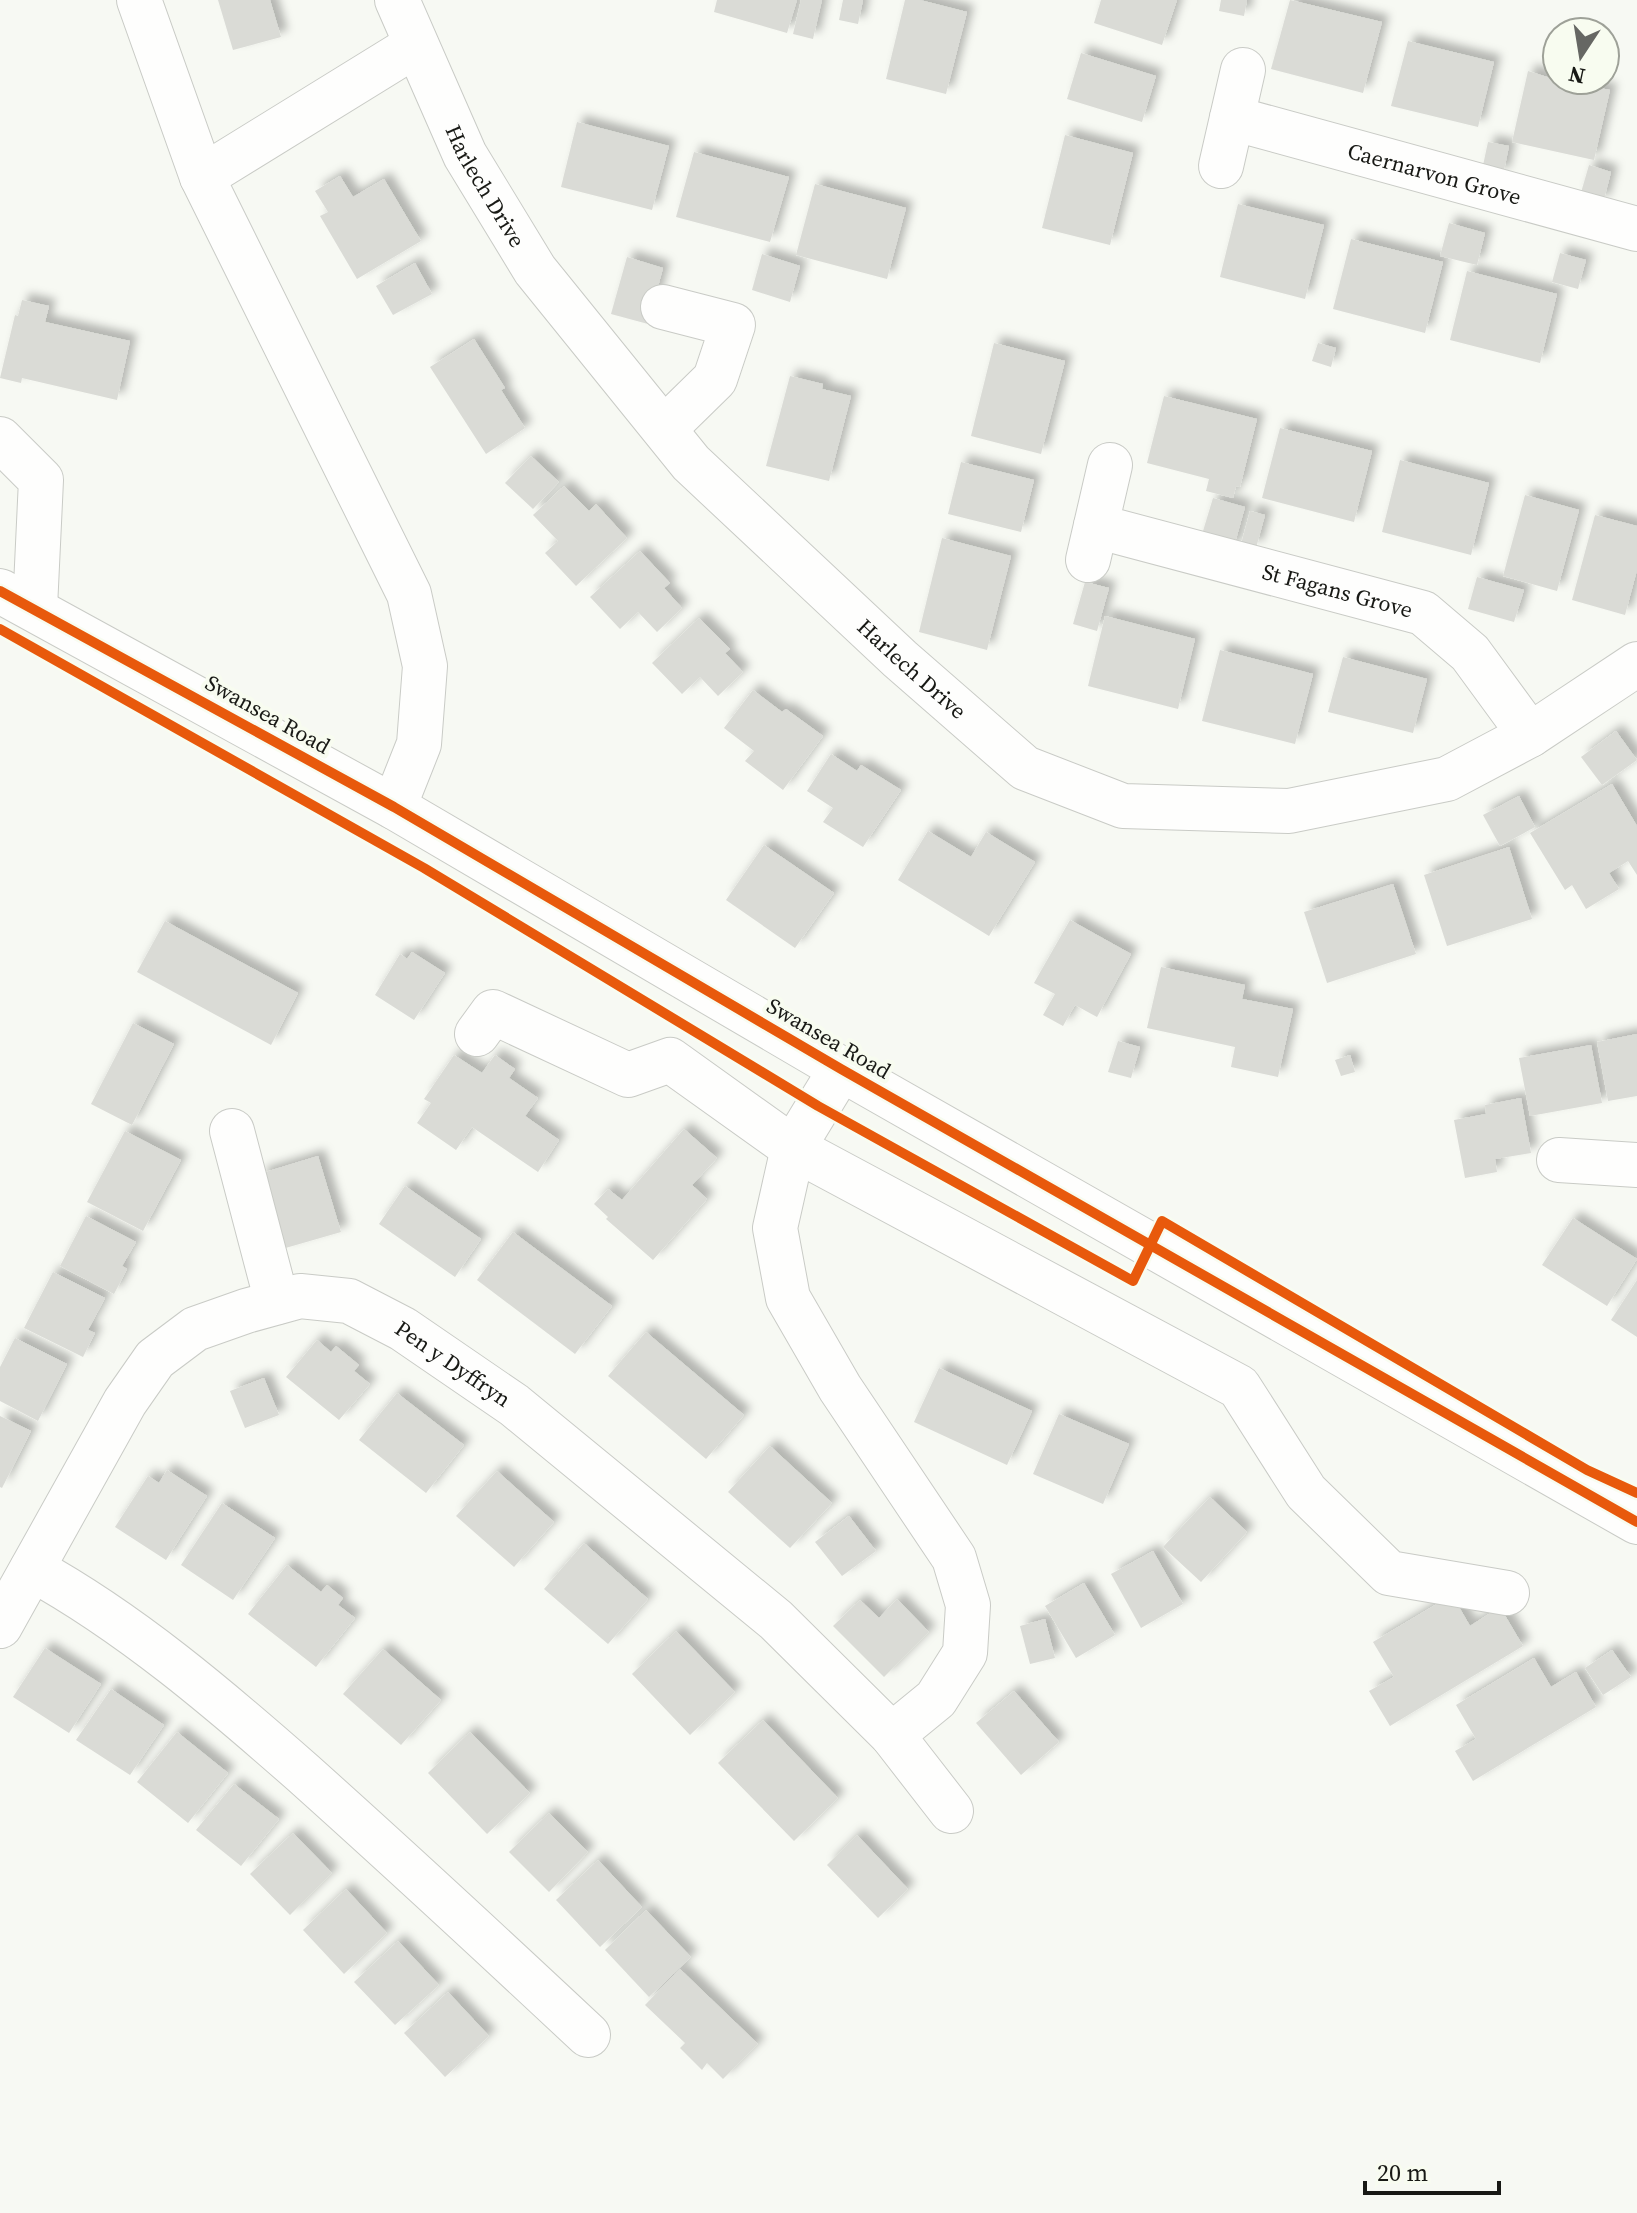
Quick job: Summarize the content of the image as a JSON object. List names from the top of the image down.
{
  "streets": {
    "street": [
      "Caernarvon Grove",
      "Harlech Drive",
      "St Fagans Grove",
      "Swansea Road",
      "Pen y Dyffryn"
    ]
  },
  "crossings": [
    ["Harlech Drive", "St Fagans Grove"]
  ],
  "scale_bar": "20 m",
  "north": "bottom"
}
